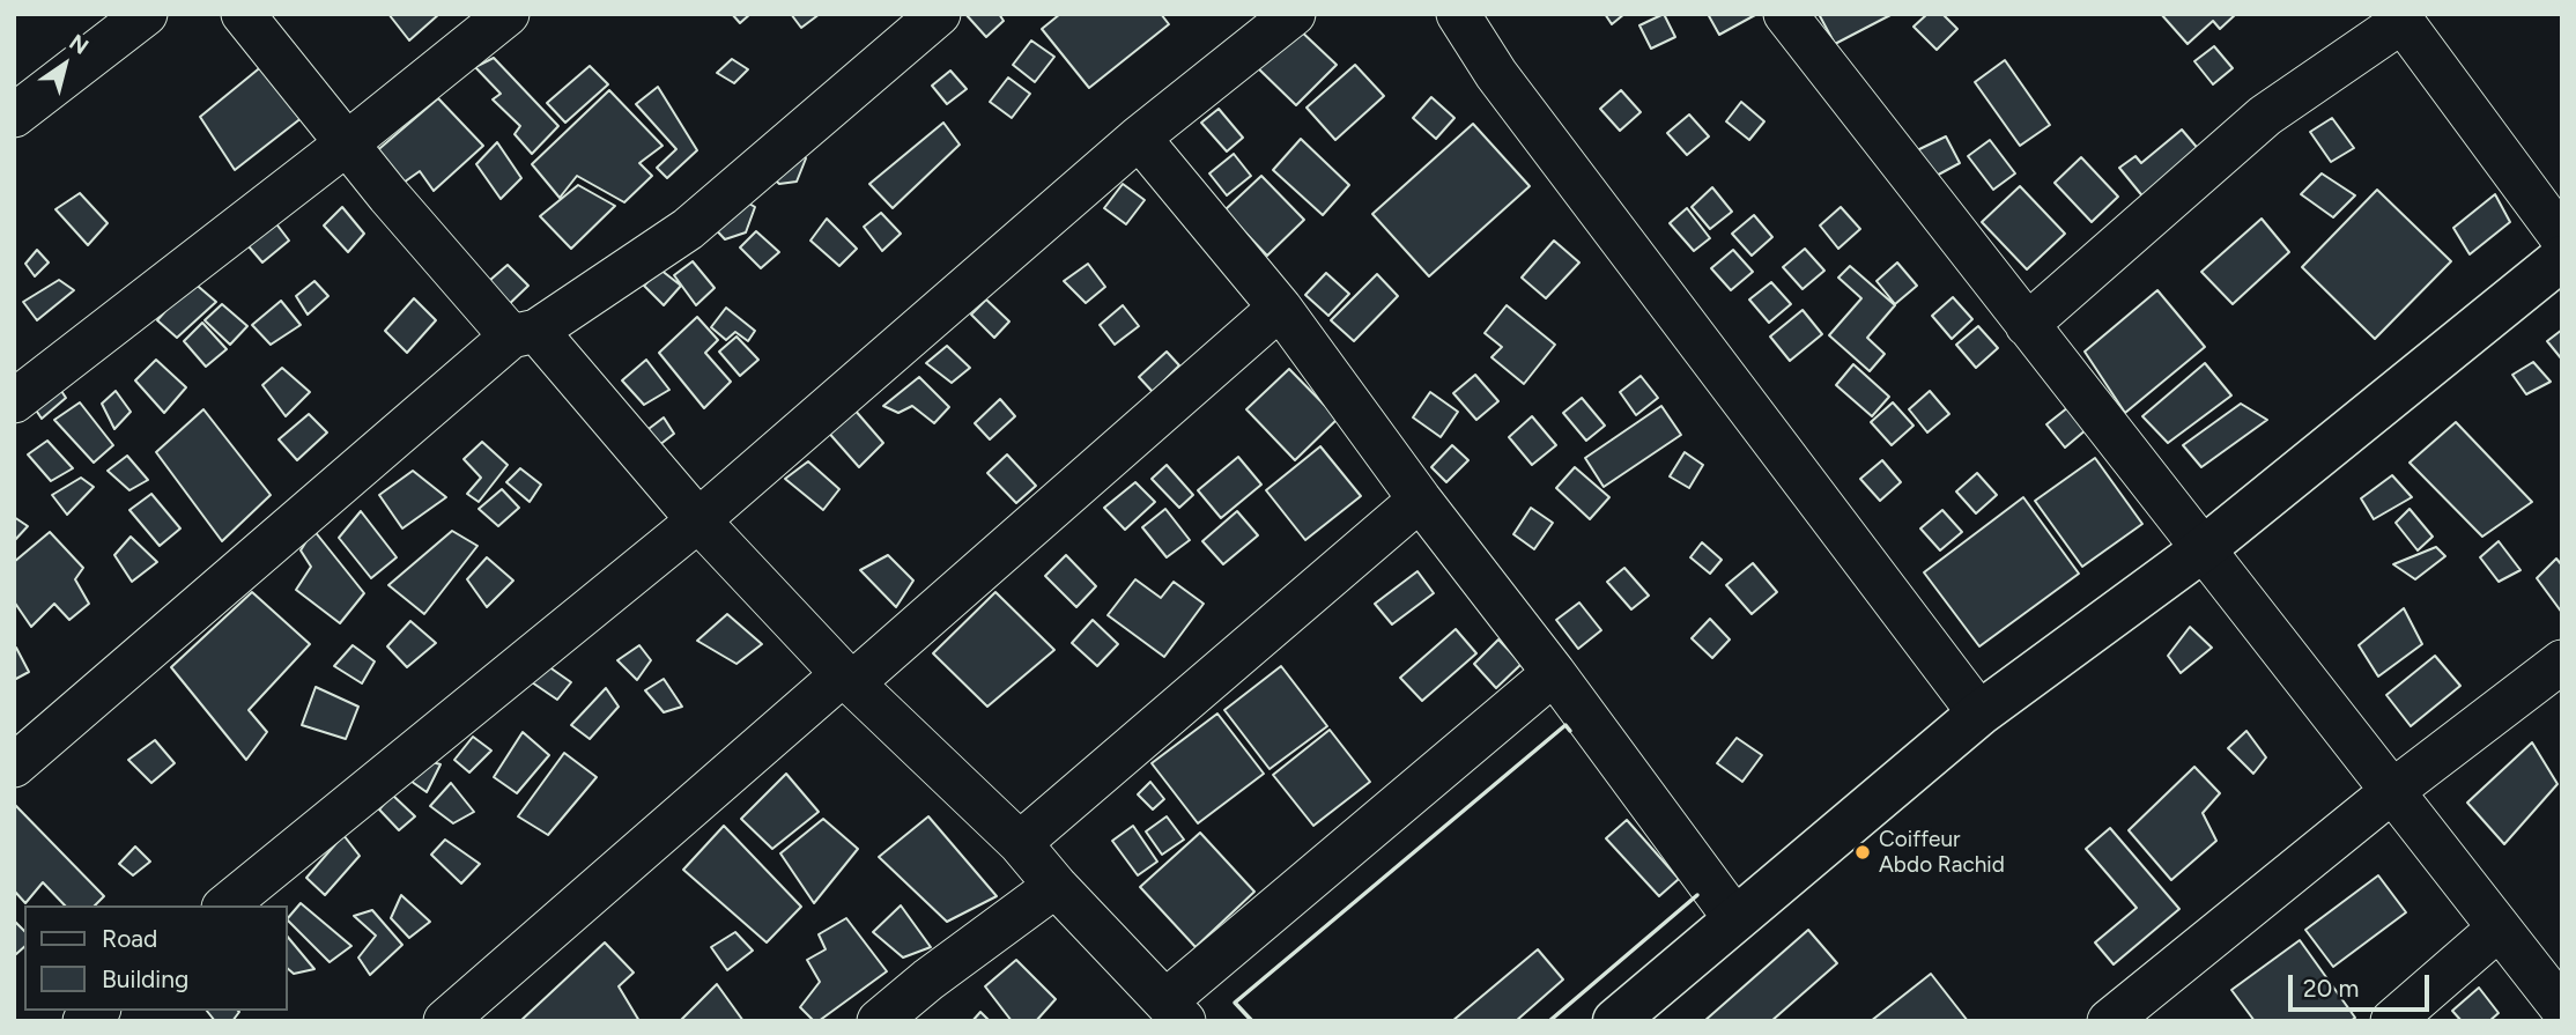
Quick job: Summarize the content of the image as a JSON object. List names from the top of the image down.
{
  "places": ["Coiffeur Abdo Rachid"],
  "legend": ["Road", "Building"],
  "scale_bar": "20 m",
  "north": "top right"
}
